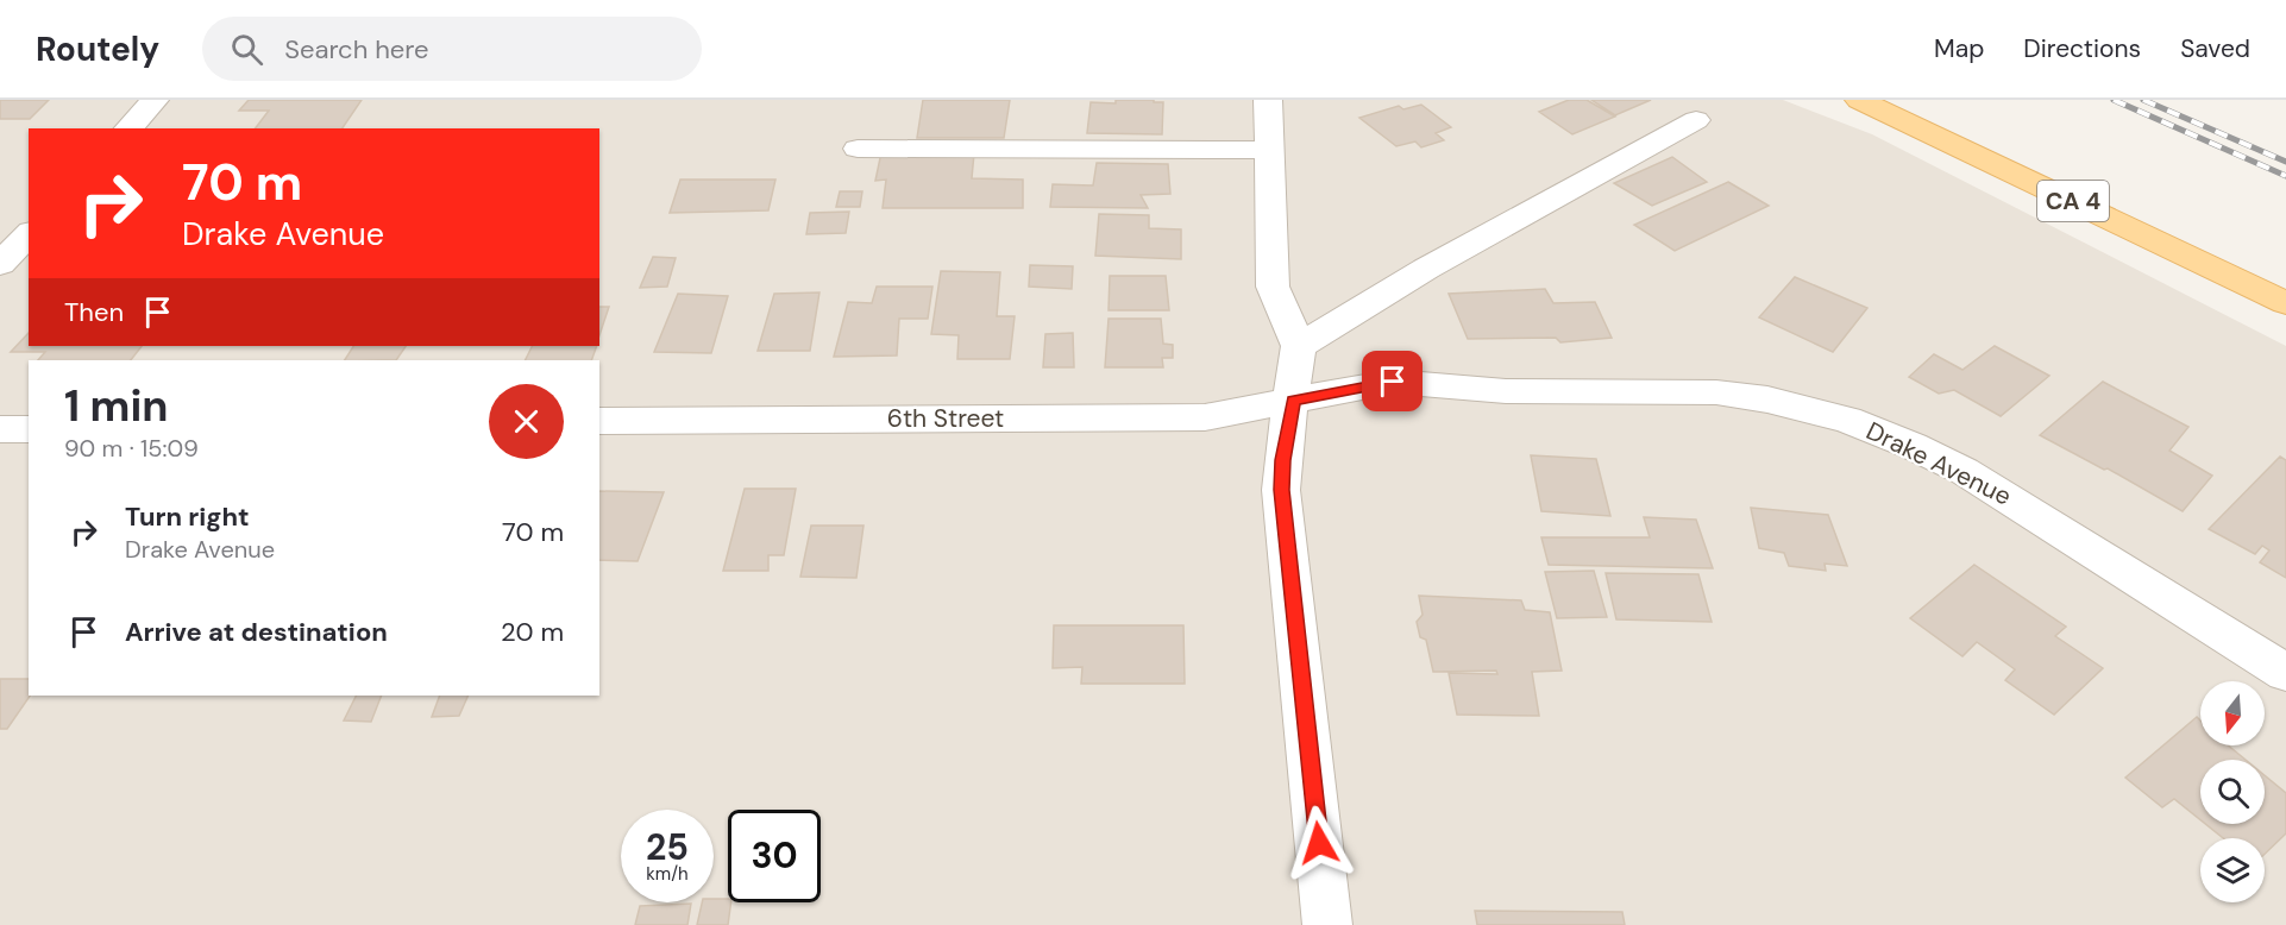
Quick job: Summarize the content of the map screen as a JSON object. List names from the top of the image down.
{
  "streets": {
    "main road": ["CA 4"],
    "street": ["6th Street", "Drake Avenue"]
  },
  "crossings": [
    ["6th Street", "Drake Avenue"]
  ],
  "north": "bottom",
  "page": {
    "header": "Routely",
    "search": "Search here",
    "nav": ["Map", "Directions", "Saved"],
    "turn": ["70 m", "Drake Avenue"],
    "then": "Then",
    "heading": ["1 min", "90 m · 15:09"],
    "list": [
      {
        "name": "Turn right",
        "note": "Drake Avenue",
        "value": "70 m"
      },
      {
        "name": "Arrive at destination",
        "value": "20 m"
      }
    ],
    "speed": "25 km/h",
    "limit": "30"
  }
}
